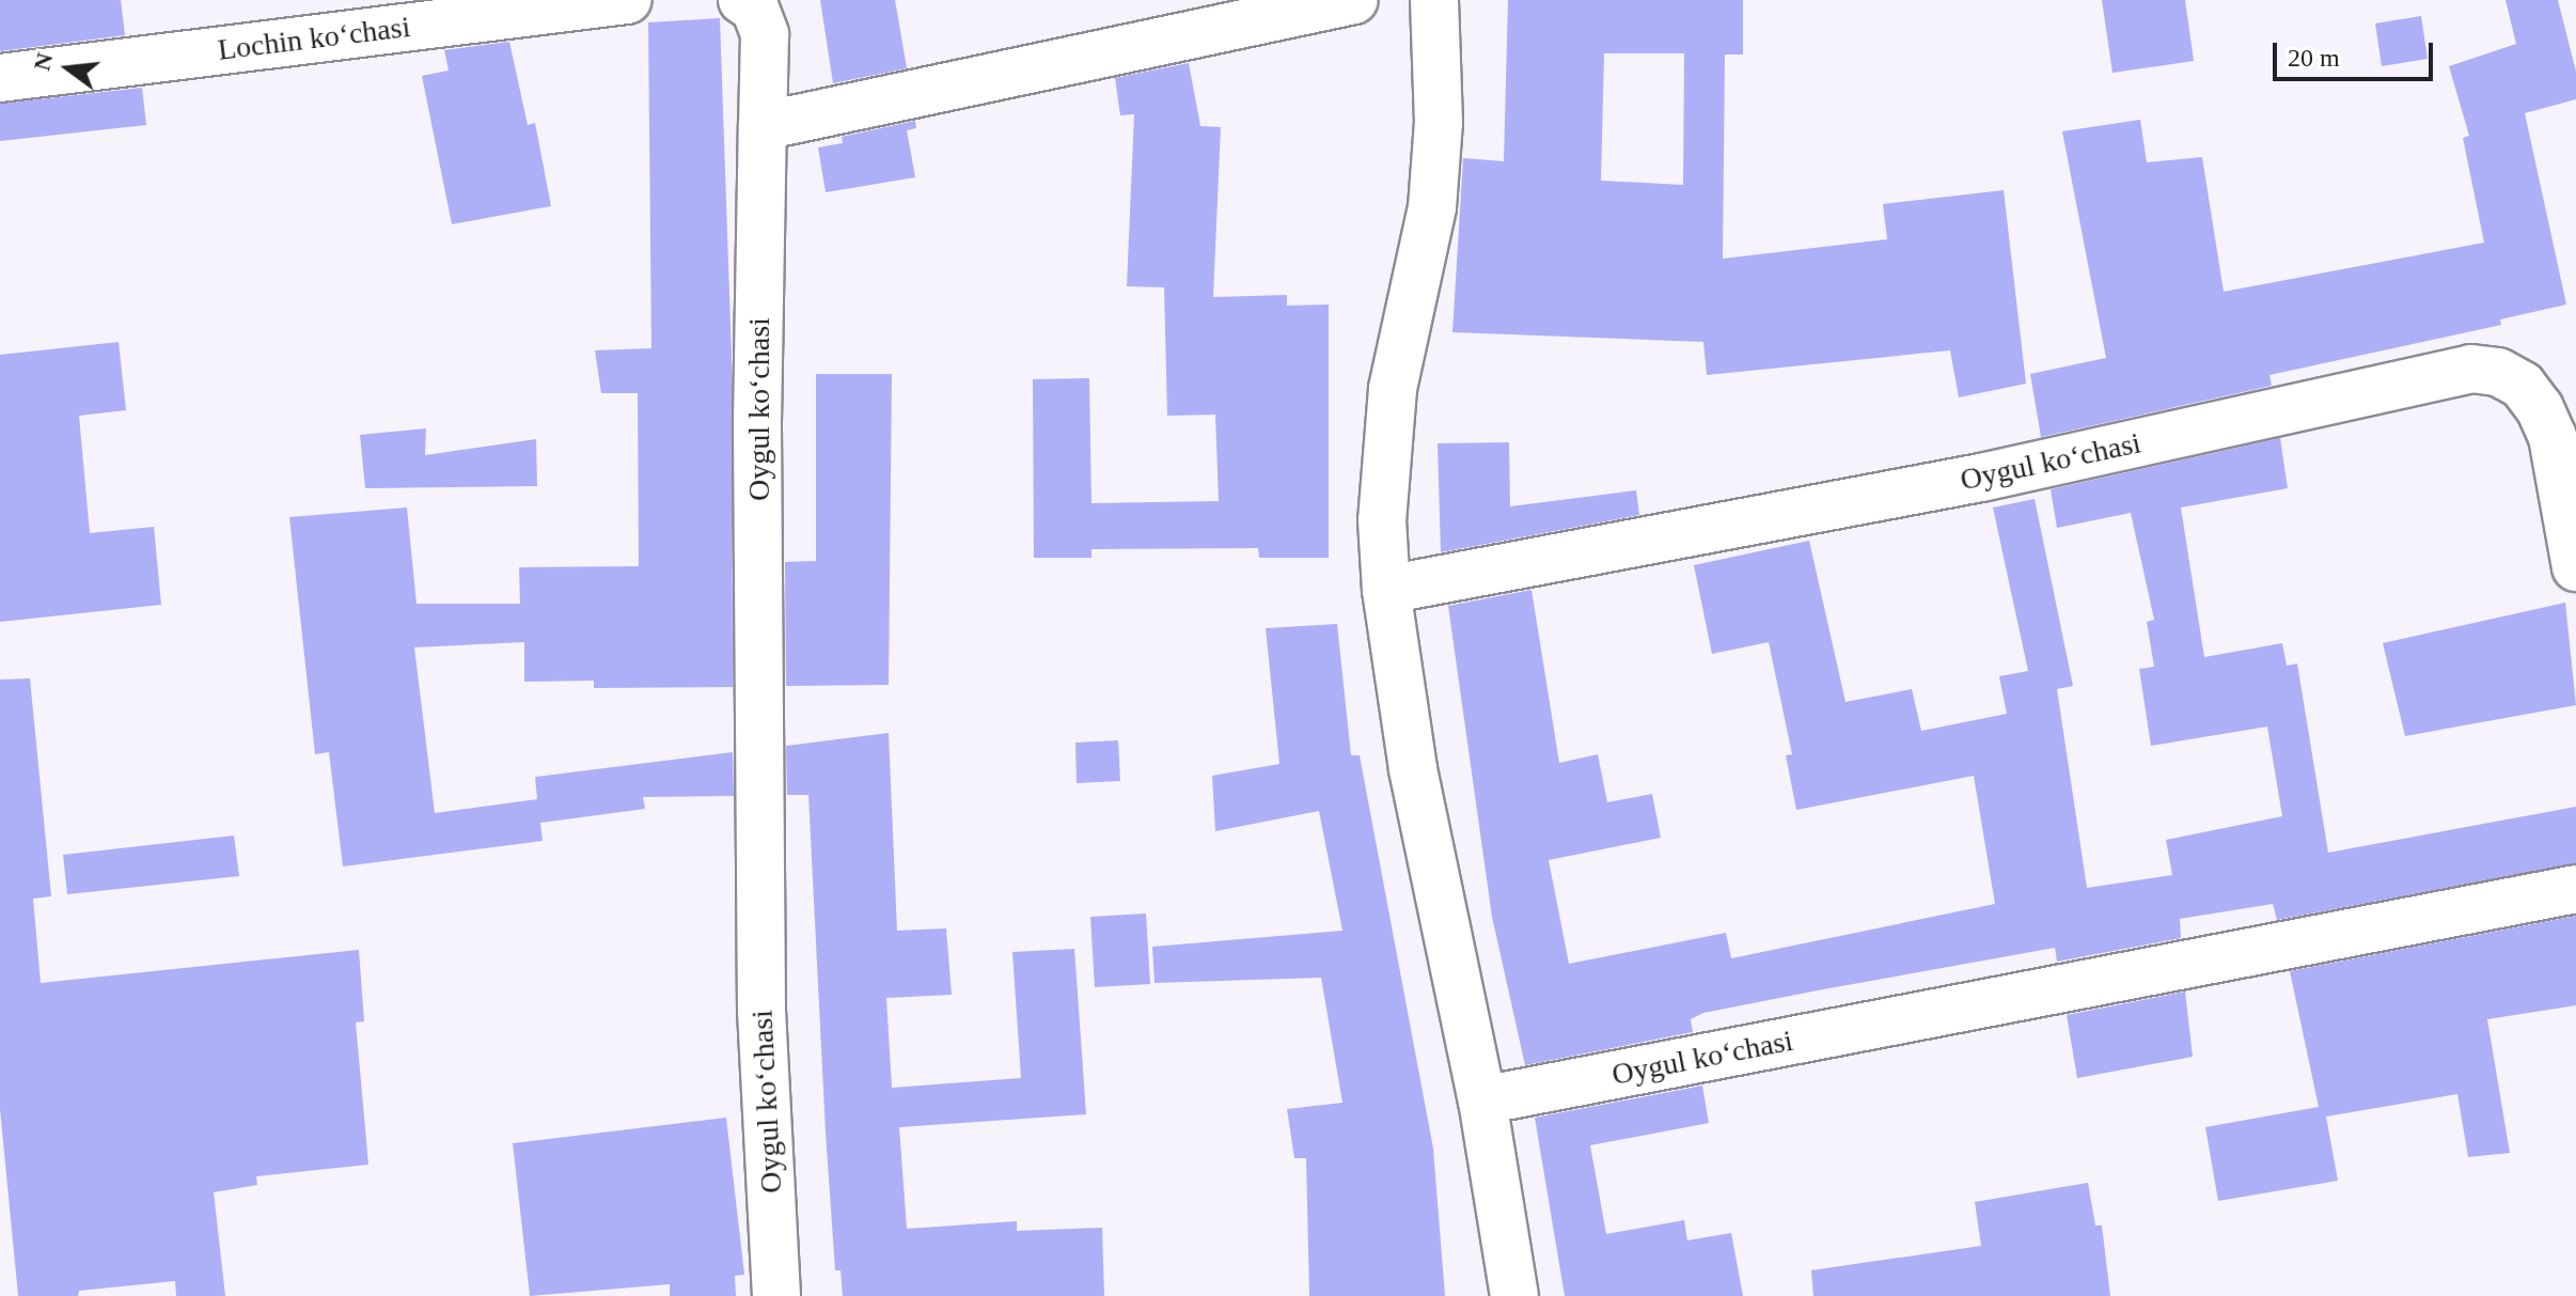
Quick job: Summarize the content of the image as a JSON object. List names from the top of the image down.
{
  "streets": {
    "street": ["Lochin koʻchasi", "Oygul koʻchasi"]
  },
  "scale_bar": "20 m",
  "north": "left"
}
